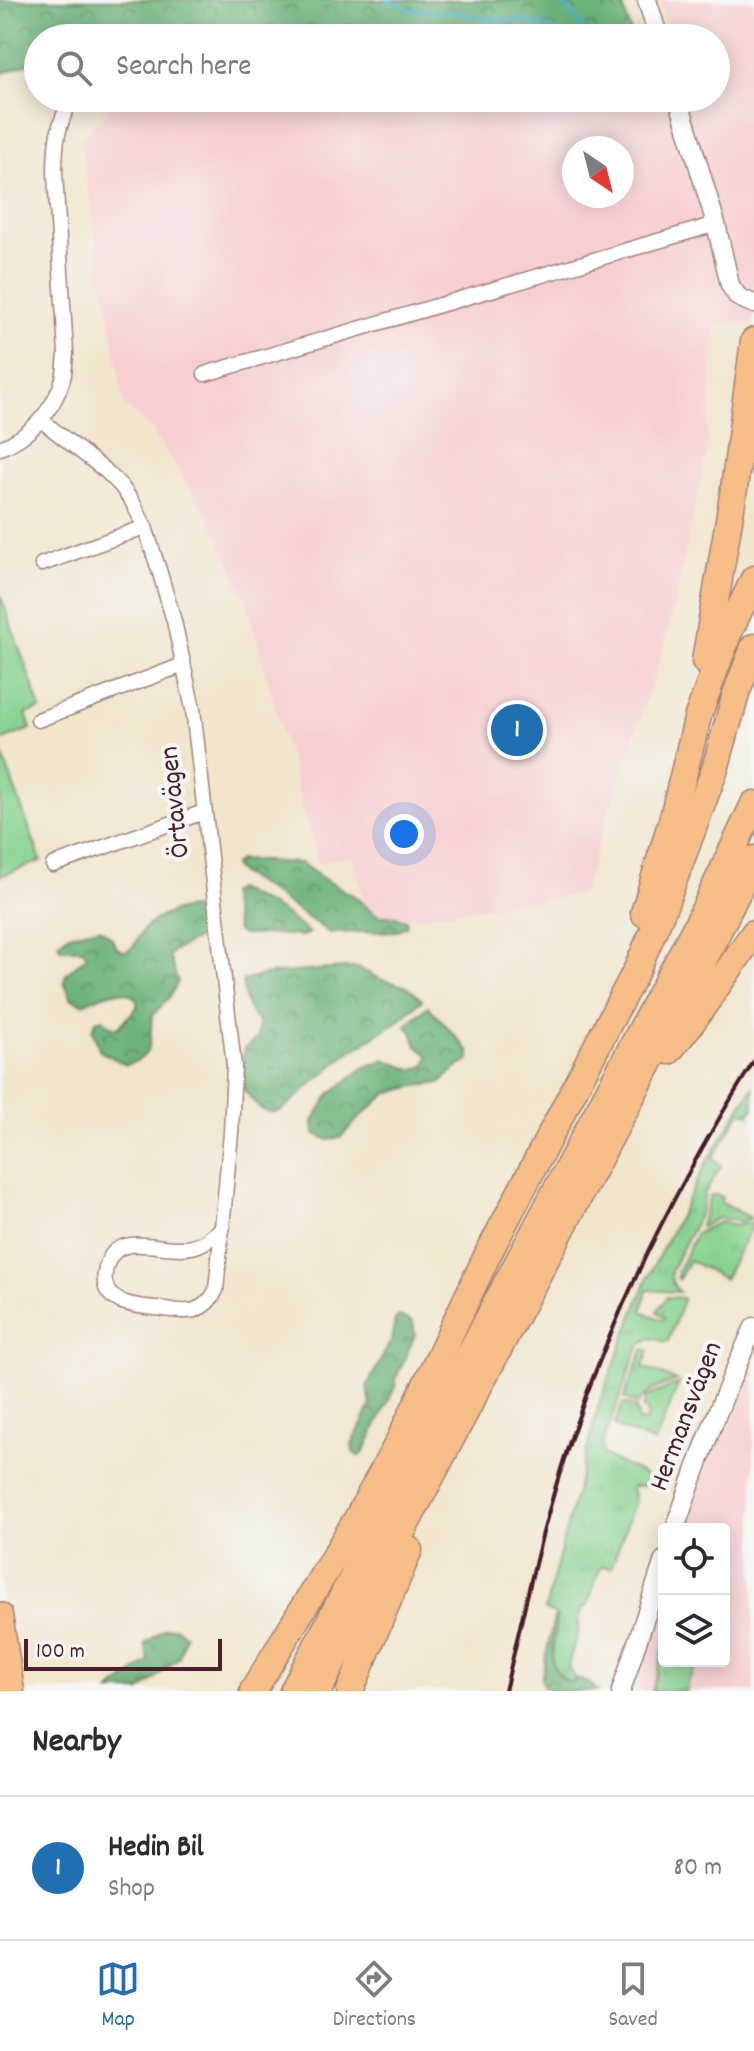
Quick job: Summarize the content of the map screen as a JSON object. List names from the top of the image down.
{
  "streets": {
    "street": ["Örtavägen", "Hermansvägen"]
  },
  "scale_bar": "100 m",
  "north": "bottom right",
  "page": {
    "search": "Search here",
    "pins": "1",
    "scale": "100 m",
    "heading": "Nearby",
    "list": [
      {
        "mark": "1",
        "name": "Hedin Bil",
        "note": "Shop",
        "value": "80 m"
      }
    ],
    "nav": ["Map", "Directions", "Saved"]
  }
}
